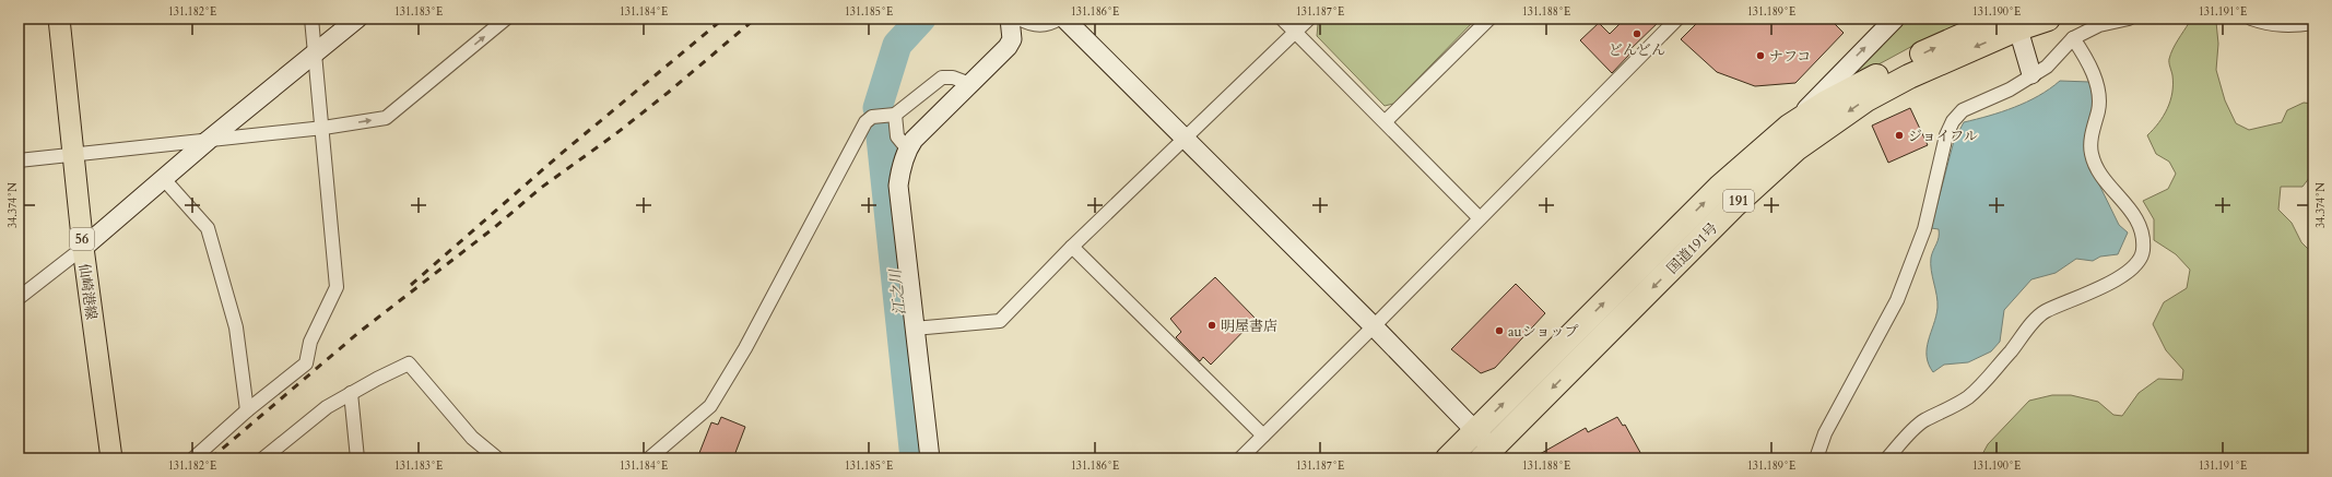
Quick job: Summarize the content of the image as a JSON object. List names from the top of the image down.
{
  "streets": {
    "highway": ["191", "国道191号"],
    "main road": ["56", "仙崎港線"]
  },
  "water": ["江之川"],
  "places": [
    "どんどん",
    "ナフコ",
    "ジョイフル",
    "明屋書店",
    "auショップ"
  ],
  "coordinates": [
    "131.182°E",
    "131.183°E",
    "131.184°E",
    "131.185°E",
    "131.186°E",
    "131.187°E",
    "131.188°E",
    "131.189°E",
    "131.190°E",
    "131.191°E",
    "34.374°N"
  ]
}
